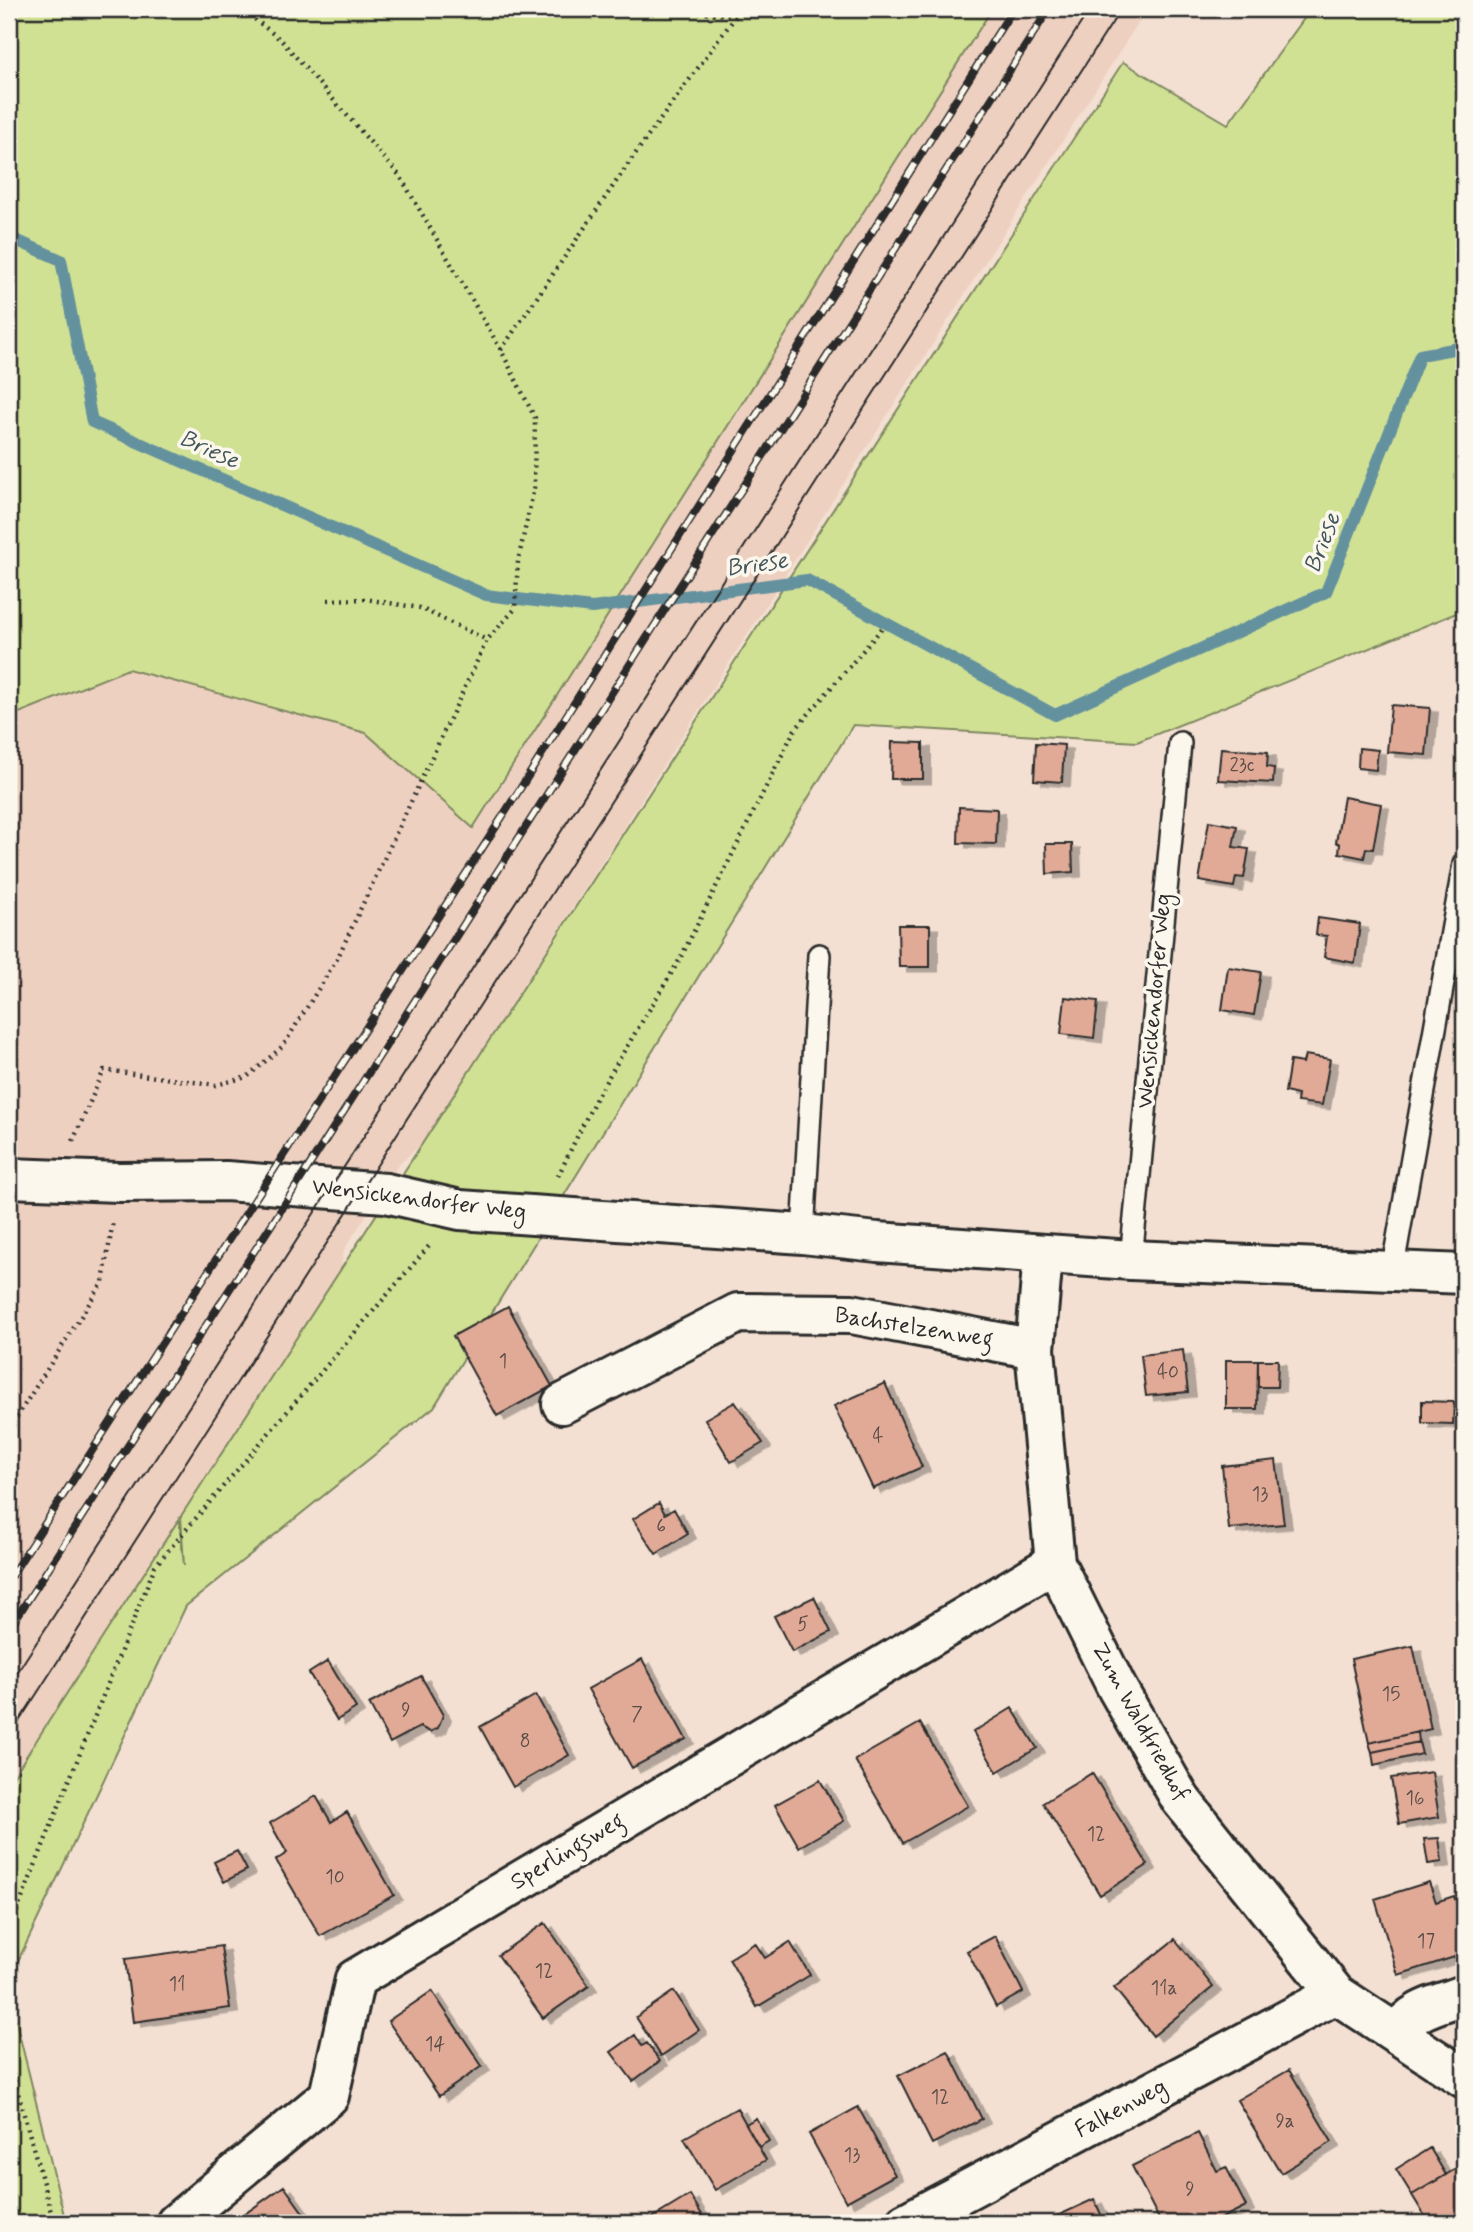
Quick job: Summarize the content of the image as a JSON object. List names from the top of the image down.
{
  "streets": {
    "street": [
      "Wensickendorfer Weg",
      "Bachstelzenweg",
      "Zum Waldfriedhof",
      "Sperlingsweg",
      "Falkenweg"
    ]
  },
  "crossings": [
    ["Wensickendorfer Weg", "Zum Waldfriedhof"],
    ["Bachstelzenweg", "Zum Waldfriedhof"],
    ["Zum Waldfriedhof", "Sperlingsweg"],
    ["Zum Waldfriedhof", "Falkenweg"]
  ],
  "water": ["Briese"],
  "house_numbers": [
    "23c",
    "1",
    "40",
    "4",
    "13",
    "6",
    "5",
    "15",
    "9",
    "7",
    "8",
    "16",
    "12",
    "10",
    "17",
    "12",
    "11",
    "11a",
    "14",
    "12",
    "9a",
    "13",
    "9"
  ]
}
